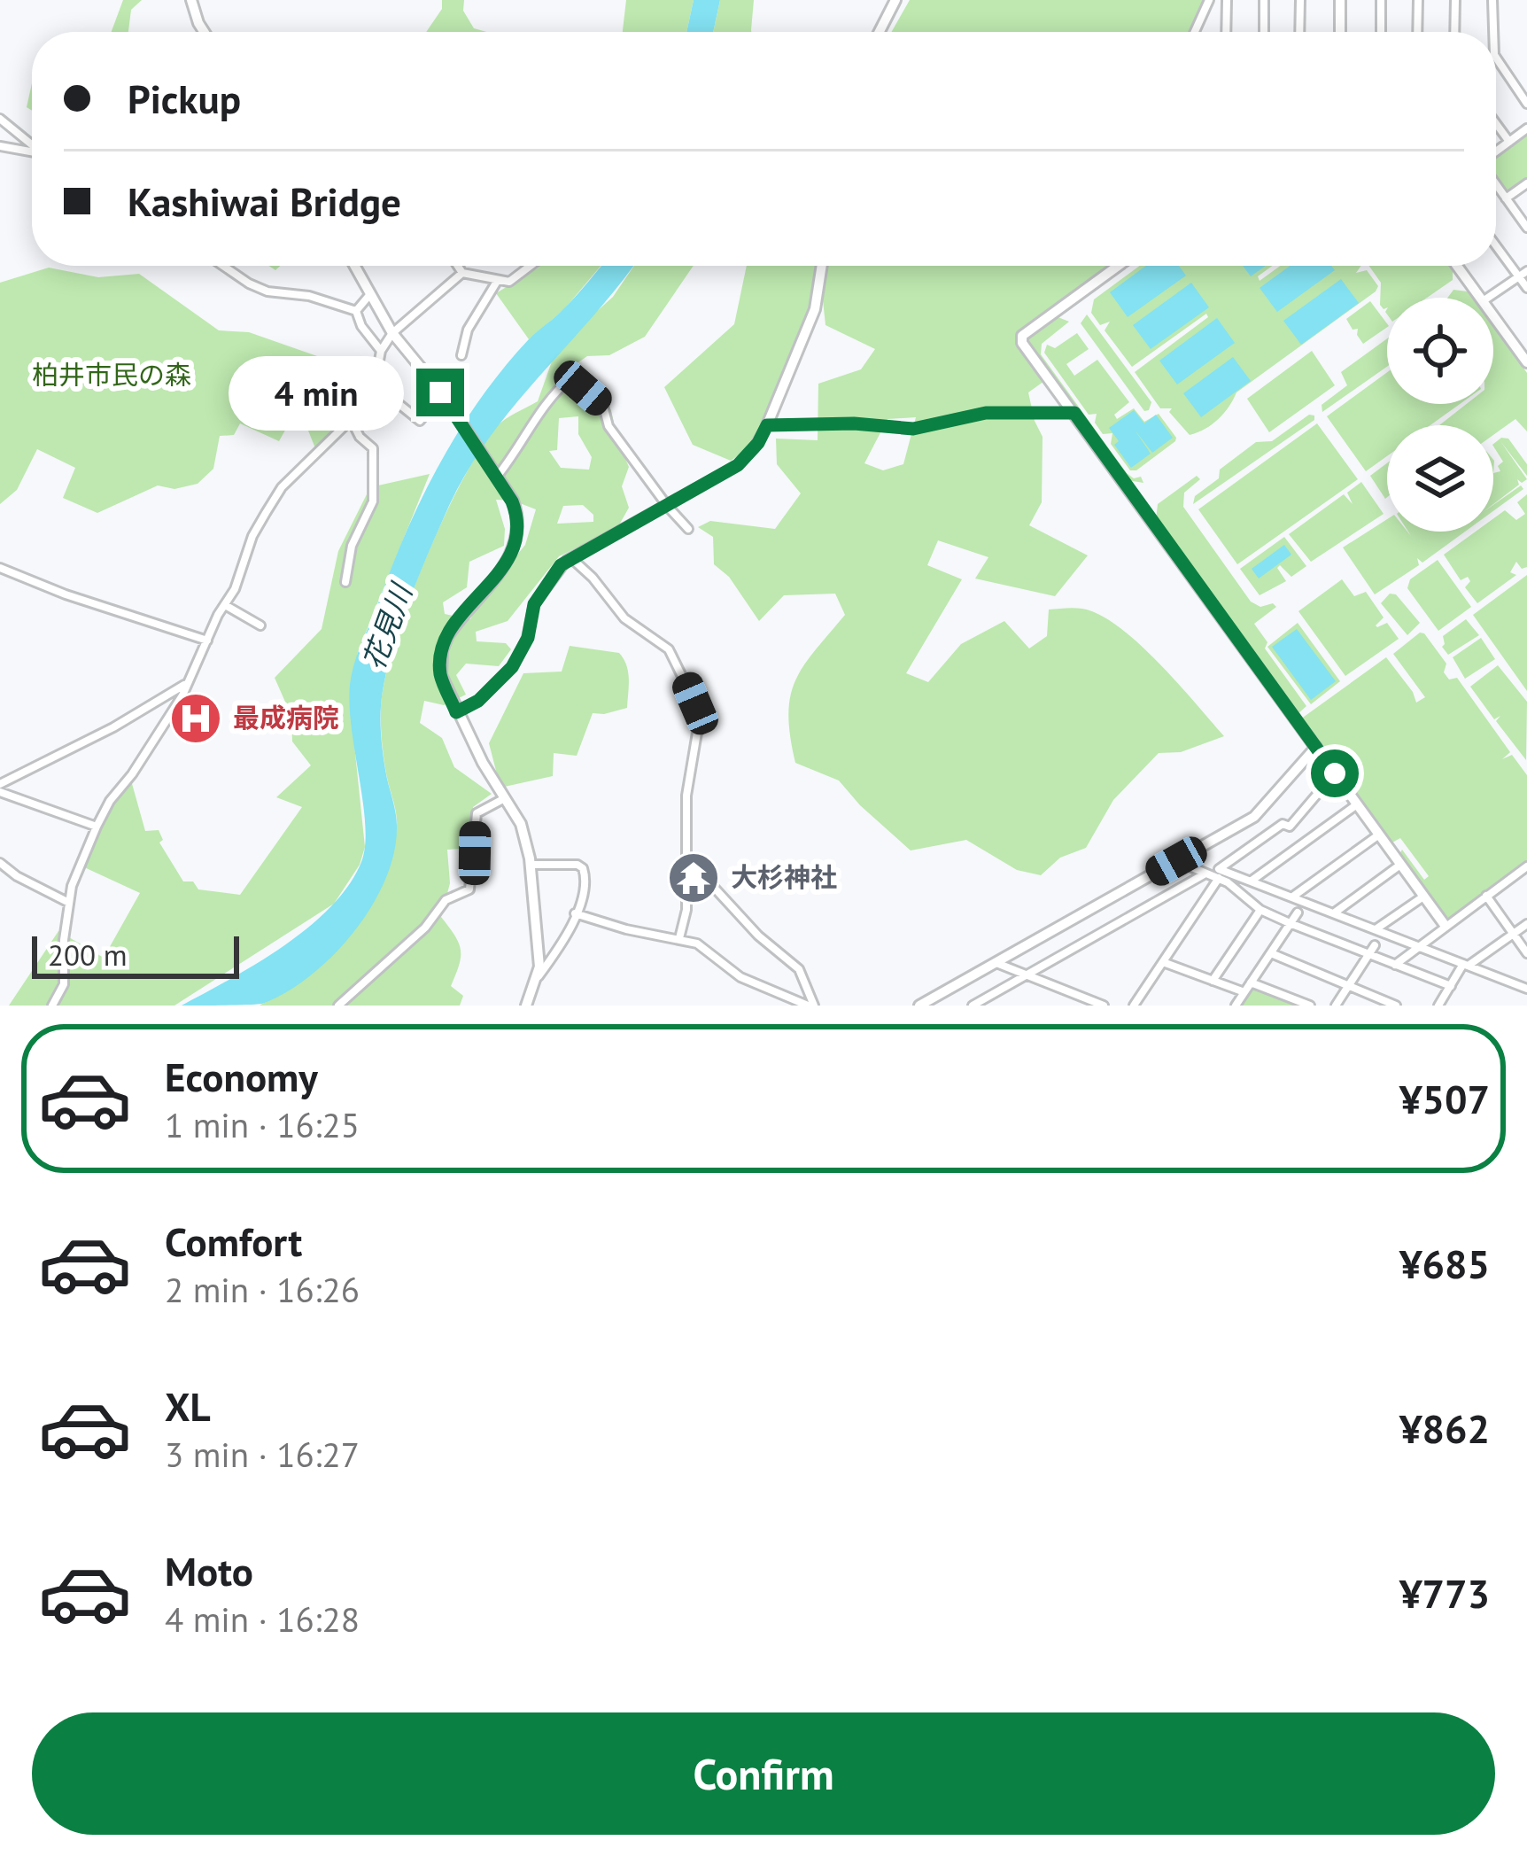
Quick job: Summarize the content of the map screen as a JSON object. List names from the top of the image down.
{
  "water": ["花見川"],
  "parks": ["柏井市民の森"],
  "places": {
    "hospital": ["最成病院"],
    "temple": ["大杉神社"]
  },
  "scale_bar": "200 m",
  "page": {
    "banner": ["Pickup", "Kashiwai Bridge"],
    "bubble": "4 min",
    "scale": "200 m",
    "list": [
      {
        "name": "Economy",
        "note": "1 min · 16:25",
        "value": "¥507"
      },
      {
        "name": "Comfort",
        "note": "2 min · 16:26",
        "value": "¥685"
      },
      {
        "name": "XL",
        "note": "3 min · 16:27",
        "value": "¥862"
      },
      {
        "name": "Moto",
        "note": "4 min · 16:28",
        "value": "¥773"
      }
    ],
    "buttons": "Confirm"
  }
}
